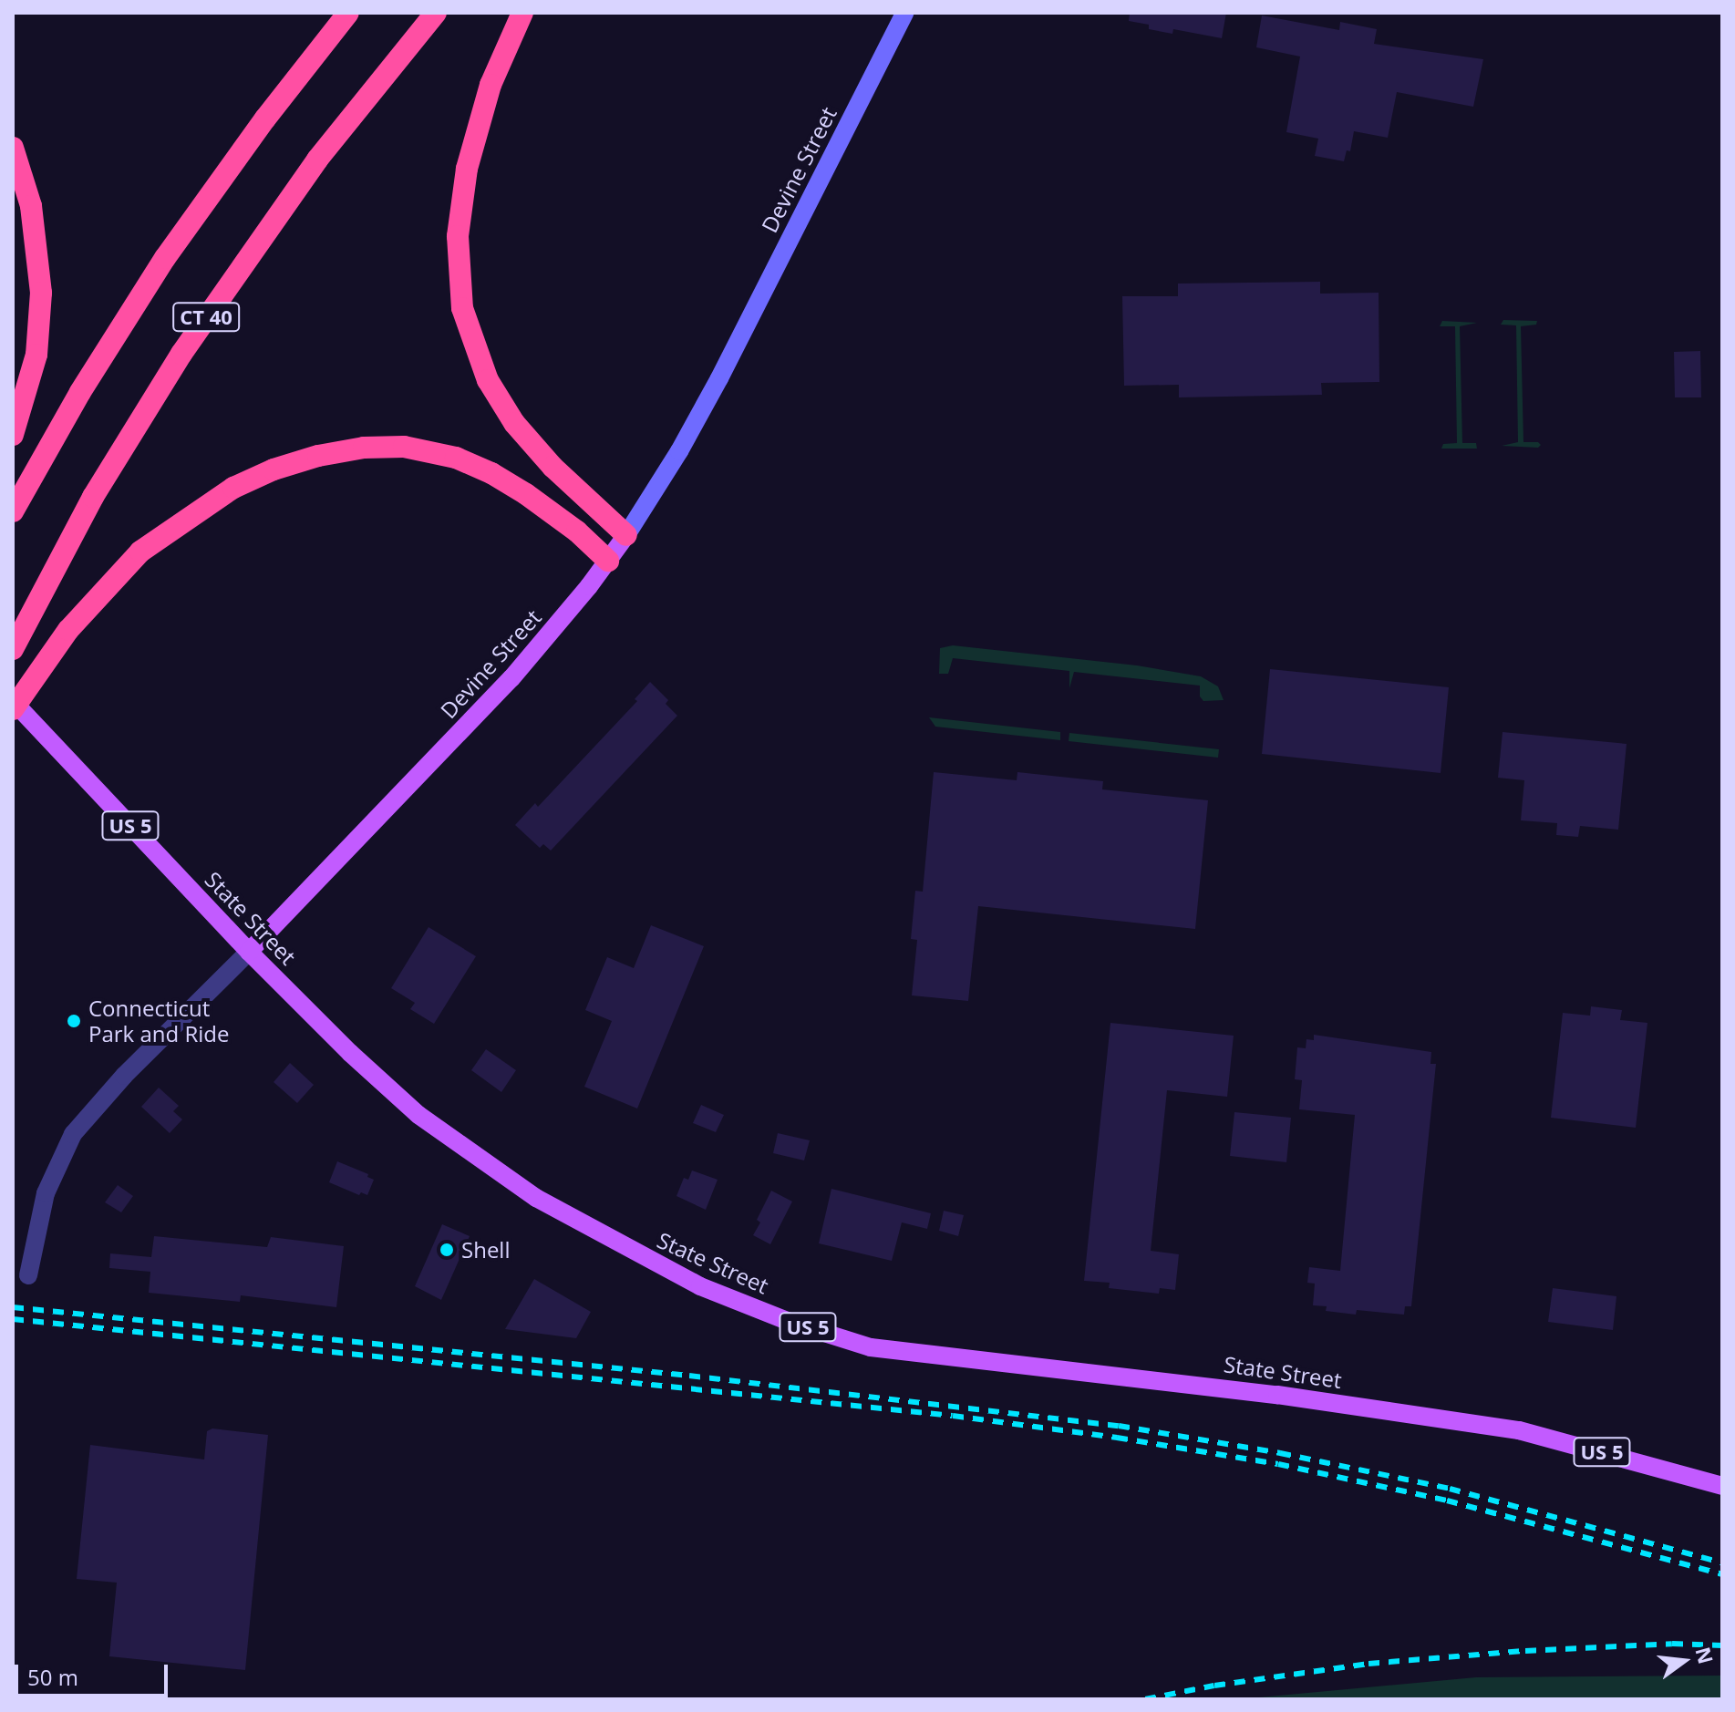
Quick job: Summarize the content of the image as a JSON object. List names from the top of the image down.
{
  "streets": {
    "highway": ["CT 40"],
    "main road": ["Devine Street", "US 5", "State Street"]
  },
  "crossings": [
    ["Devine Street", "State Street"]
  ],
  "places": ["Connecticut Park and Ride", "Shell"],
  "scale_bar": "50 m",
  "north": "right"
}
